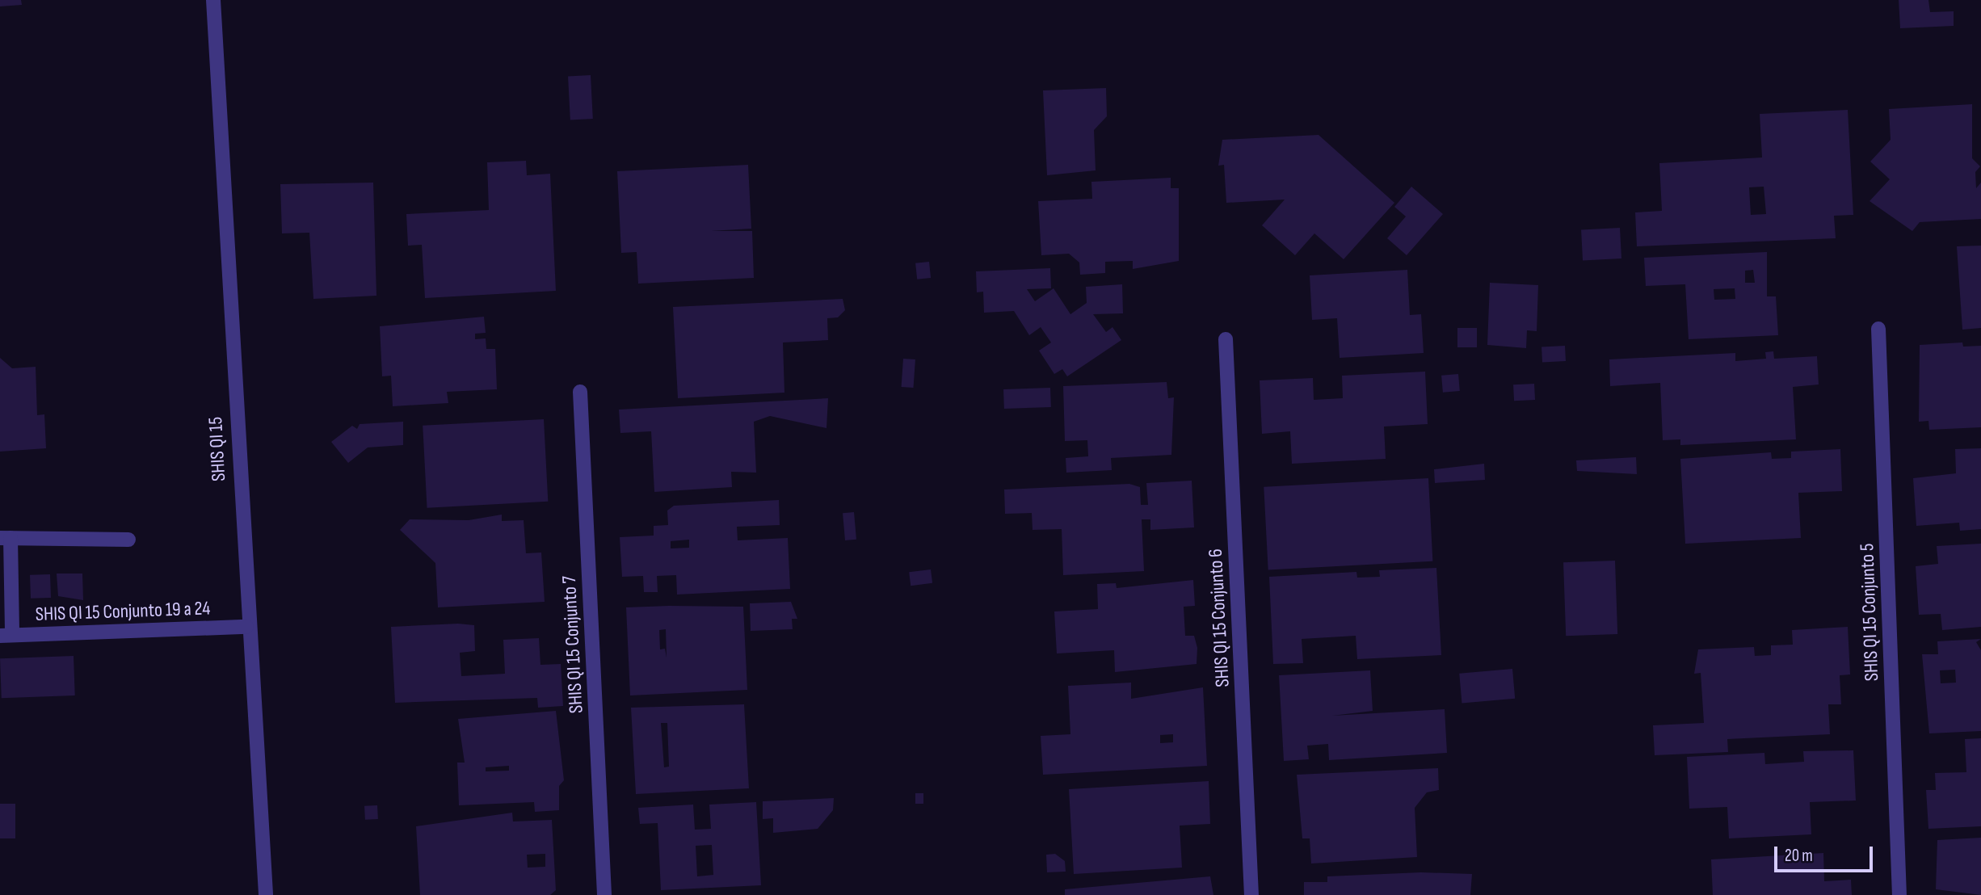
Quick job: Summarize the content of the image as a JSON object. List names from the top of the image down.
{
  "streets": {
    "street": [
      "SHIS QI 15",
      "SHIS QI 15 Conjunto 19 a 24",
      "SHIS QI 15 Conjunto 5",
      "SHIS QI 15 Conjunto 6",
      "SHIS QI 15 Conjunto 7"
    ]
  },
  "crossings": [
    ["SHIS QI 15", "SHIS QI 15 Conjunto 19 a 24"]
  ],
  "scale_bar": "20 m"
}
